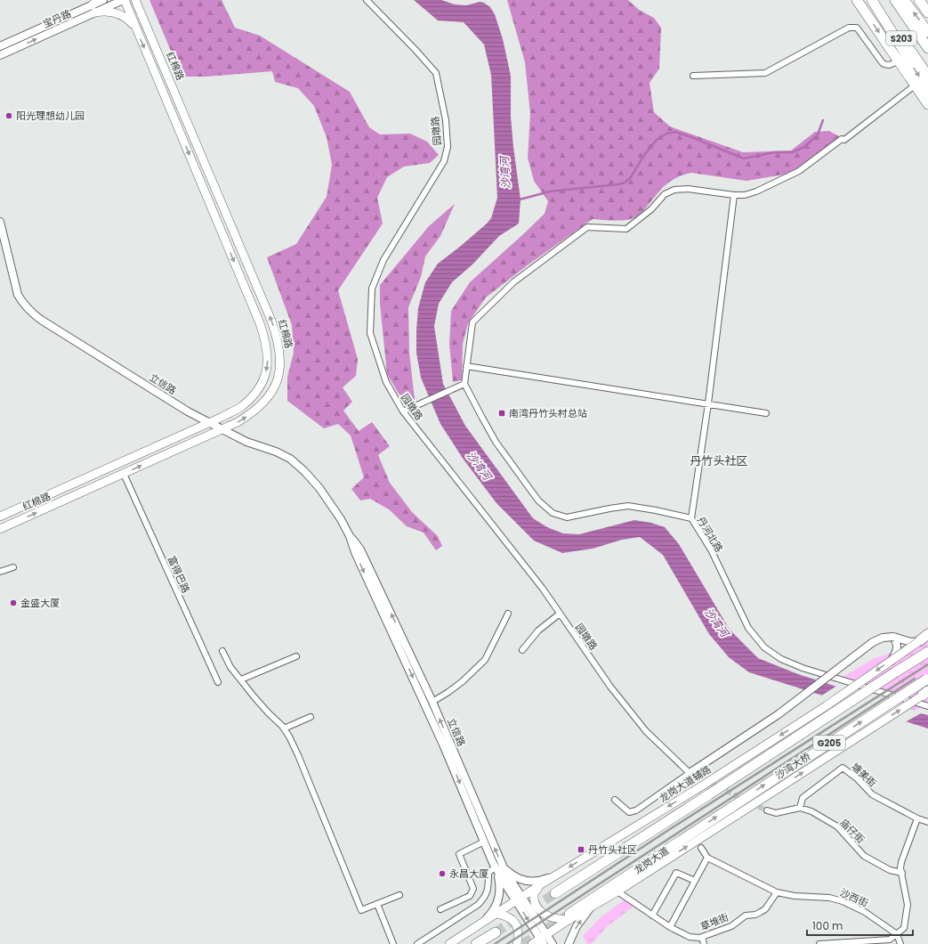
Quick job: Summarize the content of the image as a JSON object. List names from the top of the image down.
{
  "streets": {
    "highway": [
      "S203",
      "G205",
      "沙湾大桥",
      "龙岗大道"
    ],
    "main road": ["红棉路", "龙岗大道辅路"],
    "street": [
      "宝丹路",
      "园墩路",
      "立信路",
      "丹河北路",
      "富得巴路",
      "塘美街",
      "庙仔街",
      "沙西街",
      "草堆街"
    ]
  },
  "crossings": [
    ["宝丹路", "红棉路"],
    ["红棉路", "立信路"],
    ["红棉路", "富得巴路"],
    ["立信路", "龙岗大道辅路"],
    ["沙湾大桥", "龙岗大道"],
    ["塘美街", "庙仔街"],
    ["沙西街", "草堆街"]
  ],
  "districts": ["丹竹头社区"],
  "water": ["沙湾河"],
  "places": {
    "other": ["阳光理想幼儿园", "金盛大厦", "永昌大厦"],
    "transit": ["南湾丹竹头村总站", "丹竹头社区"]
  },
  "scale_bar": "100 m"
}
